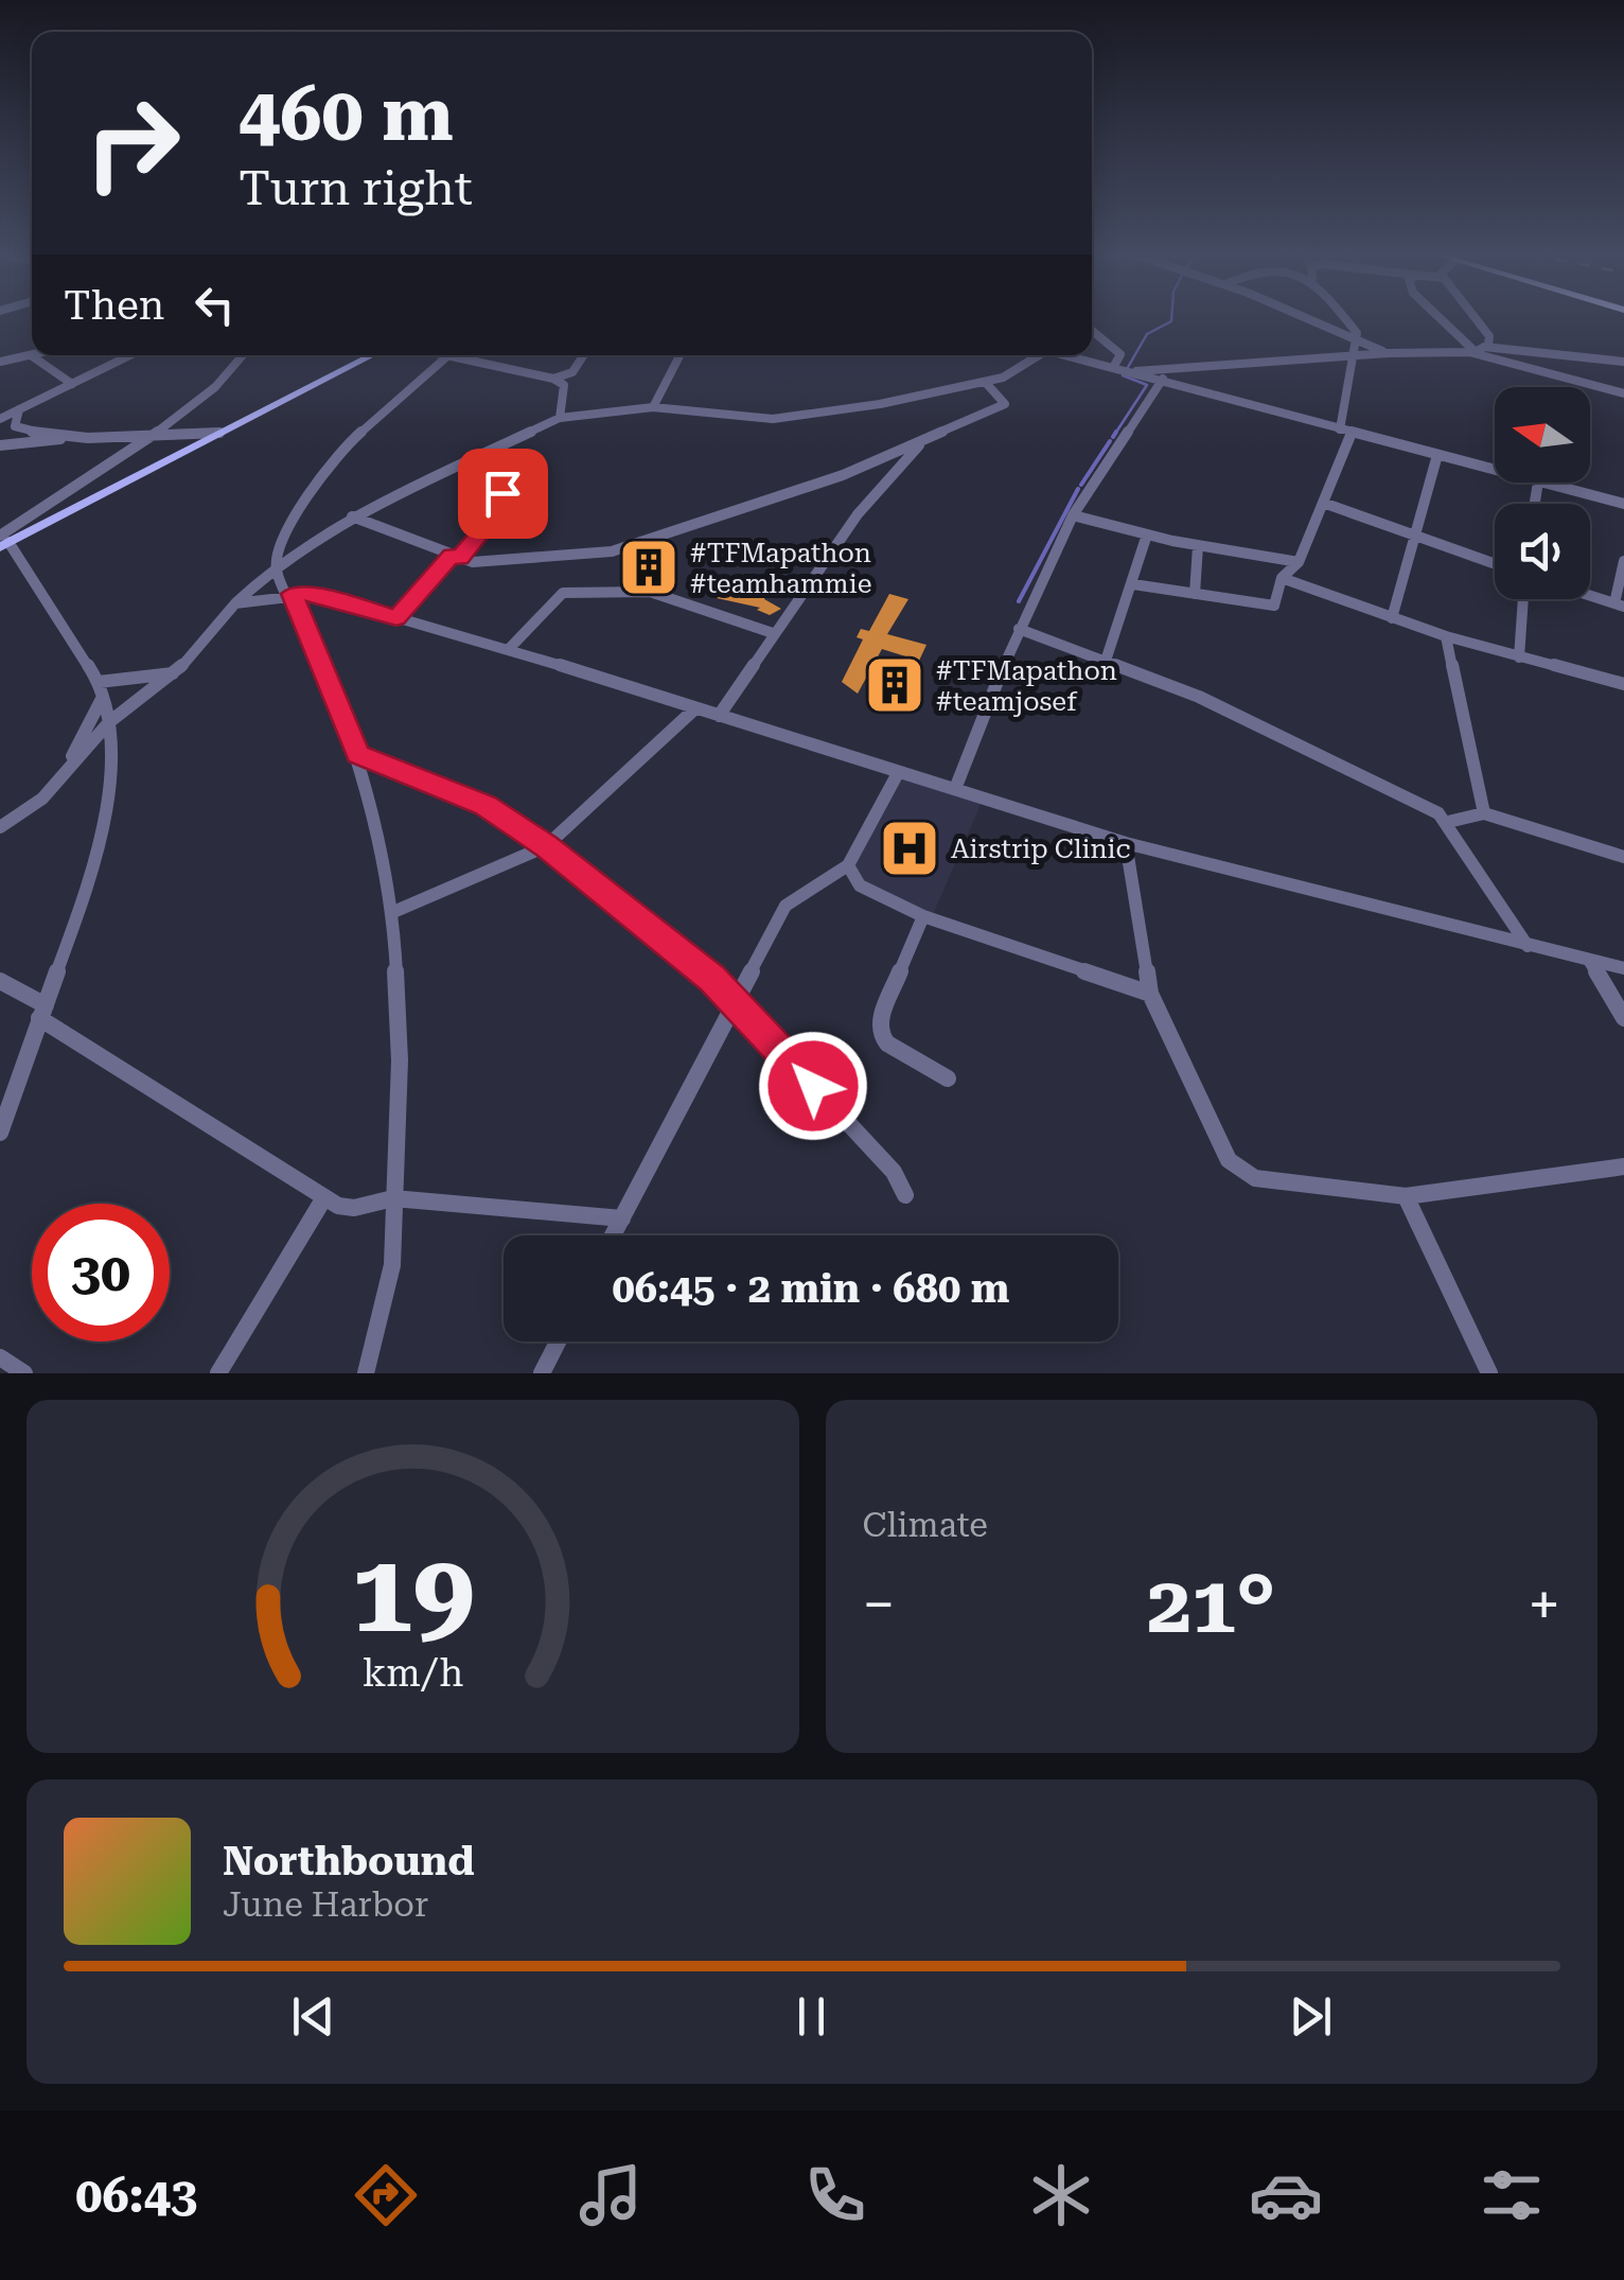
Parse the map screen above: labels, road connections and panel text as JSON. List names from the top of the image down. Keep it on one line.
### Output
{"places":{"building":["#TFMapathon #teamhammie","#TFMapathon #teamjosef"],"hospital":["Airstrip Clinic"]},"north":"left","page":{"turn":["460 m","Turn right"],"then":"Then","limit":"30","trip":"06:45 · 2 min · 680 m","tile":"Climate","heat":["−","21°","+"],"song":["Northbound","June Harbor"],"tabs":"06:43","gauge":["19","km/h"]}}
